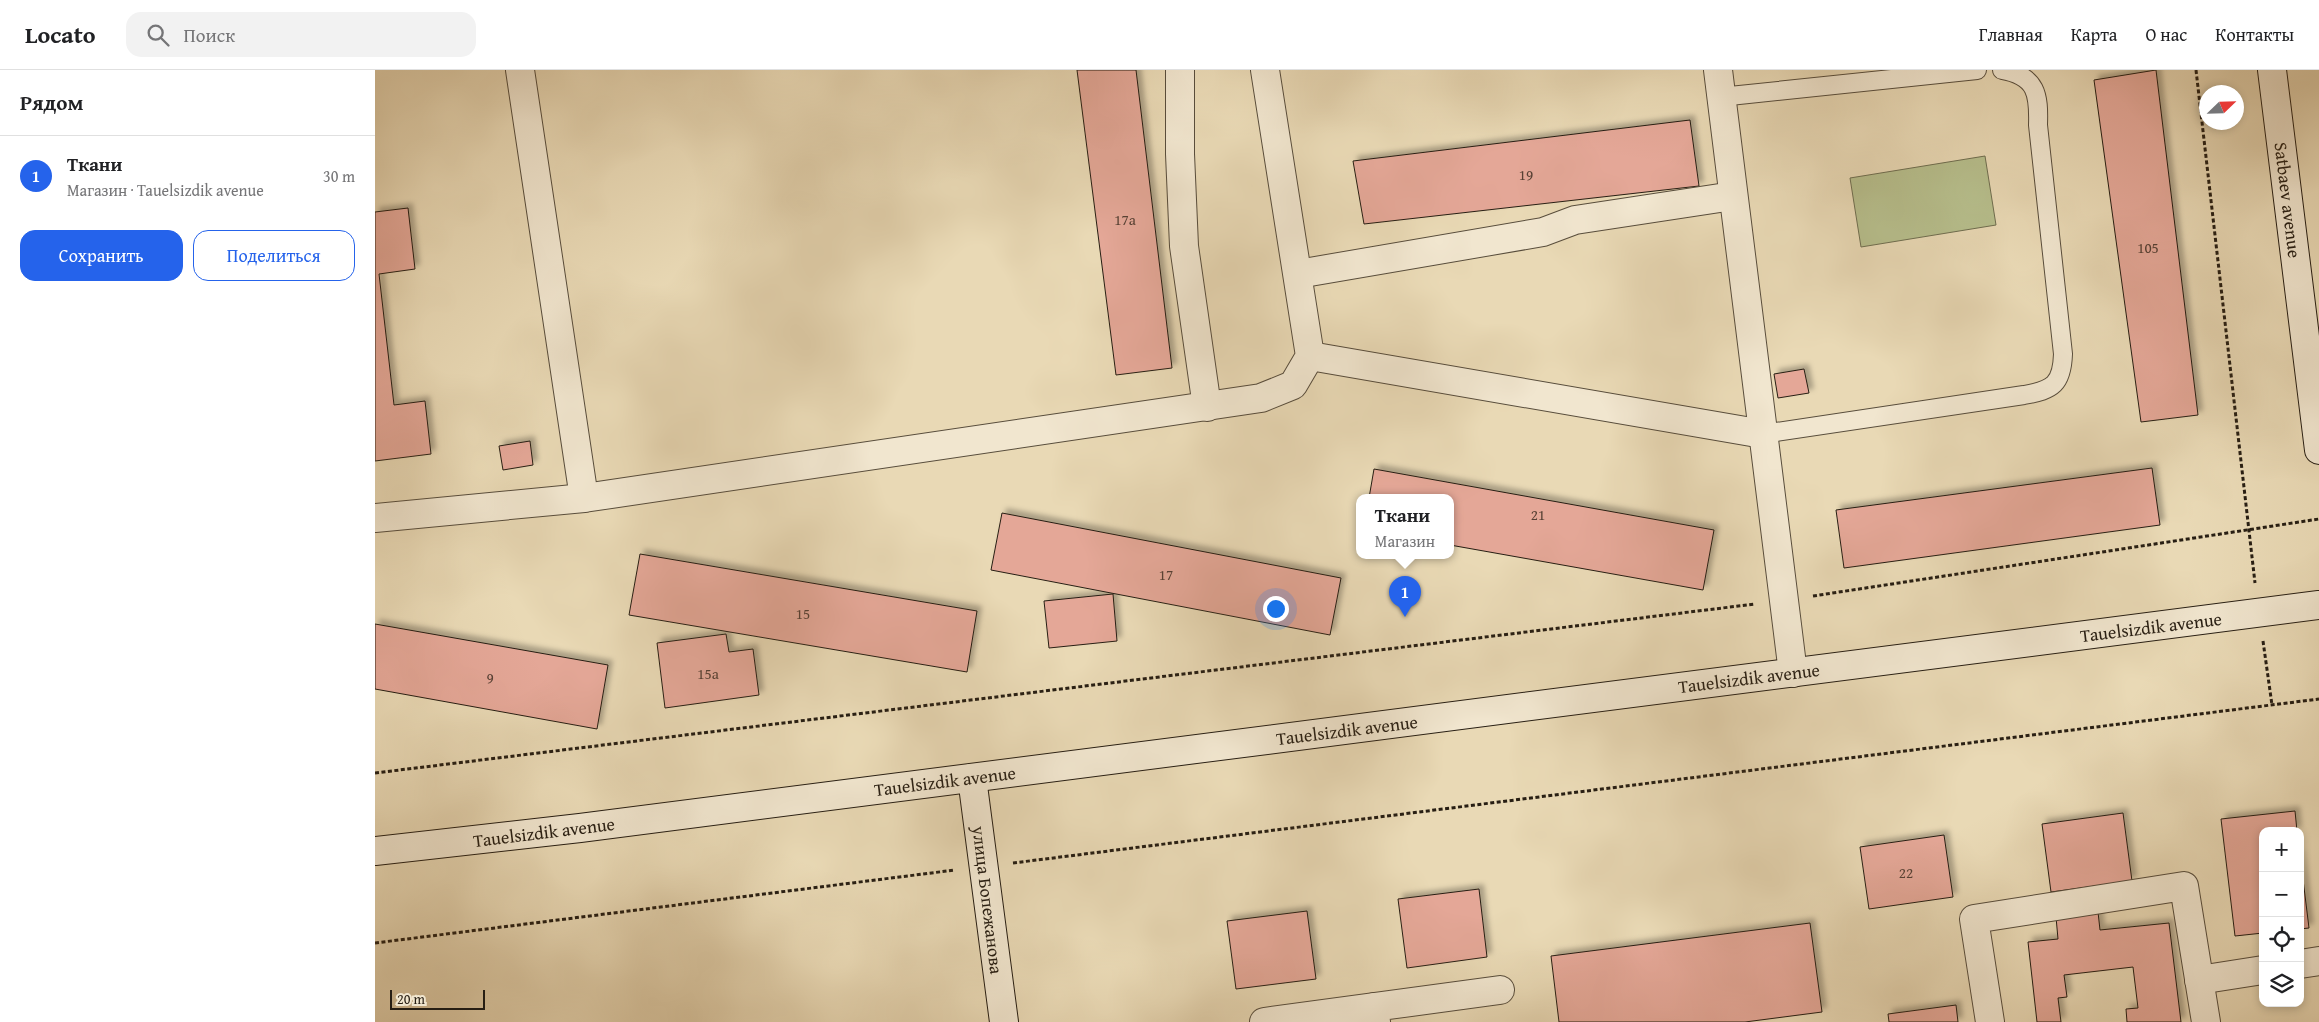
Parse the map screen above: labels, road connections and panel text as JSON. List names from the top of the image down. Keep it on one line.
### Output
{"streets":{"street":["Satbaev avenue","Tauelsizdik avenue","улица Бопежанова"]},"crossings":[["Tauelsizdik avenue","улица Бопежанова"]],"house_numbers":["19","17а","105","21","17","15","15а","9","22"],"scale_bar":"20 m","north":"top right","page":{"header":"Locato","search":"Поиск","nav":["Главная","Карта","О нас","Контакты"],"heading":"Рядом","list":[{"mark":"1","name":"Ткани","note":"Магазин · Tauelsizdik avenue","value":"30 m"}],"buttons":["Сохранить","Поделиться"],"popup":["Ткани","Магазин"],"pins":"1","map_buttons":["+","−"],"scale":"20 m"}}
